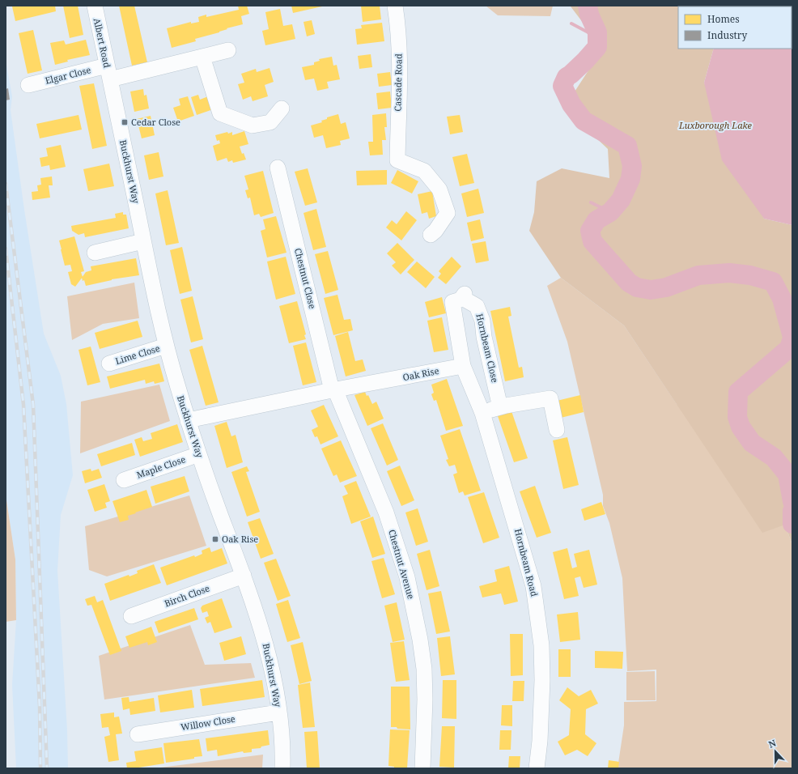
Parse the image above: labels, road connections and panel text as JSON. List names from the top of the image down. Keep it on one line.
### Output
{"streets":{"street":["Albert Road","Elgar Close","Cascade Road","Buckhurst Way","Chestnut Close","Hornbeam Close","Lime Close","Oak Rise","Maple Close","Hornbeam Road","Chestnut Avenue","Birch Close","Willow Close"]},"crossings":[["Albert Road","Elgar Close"],["Albert Road","Buckhurst Way"],["Elgar Close","Buckhurst Way"],["Buckhurst Way","Lime Close"],["Buckhurst Way","Oak Rise"],["Buckhurst Way","Maple Close"],["Buckhurst Way","Birch Close"],["Buckhurst Way","Willow Close"],["Chestnut Close","Oak Rise"],["Chestnut Close","Chestnut Avenue"],["Hornbeam Close","Oak Rise"],["Hornbeam Close","Hornbeam Road"],["Oak Rise","Hornbeam Road"],["Oak Rise","Chestnut Avenue"]],"parks":["Luxborough Lake"],"places":{"transit":["Cedar Close","Oak Rise"]},"legend":["Homes","Industry"],"north":"top"}
